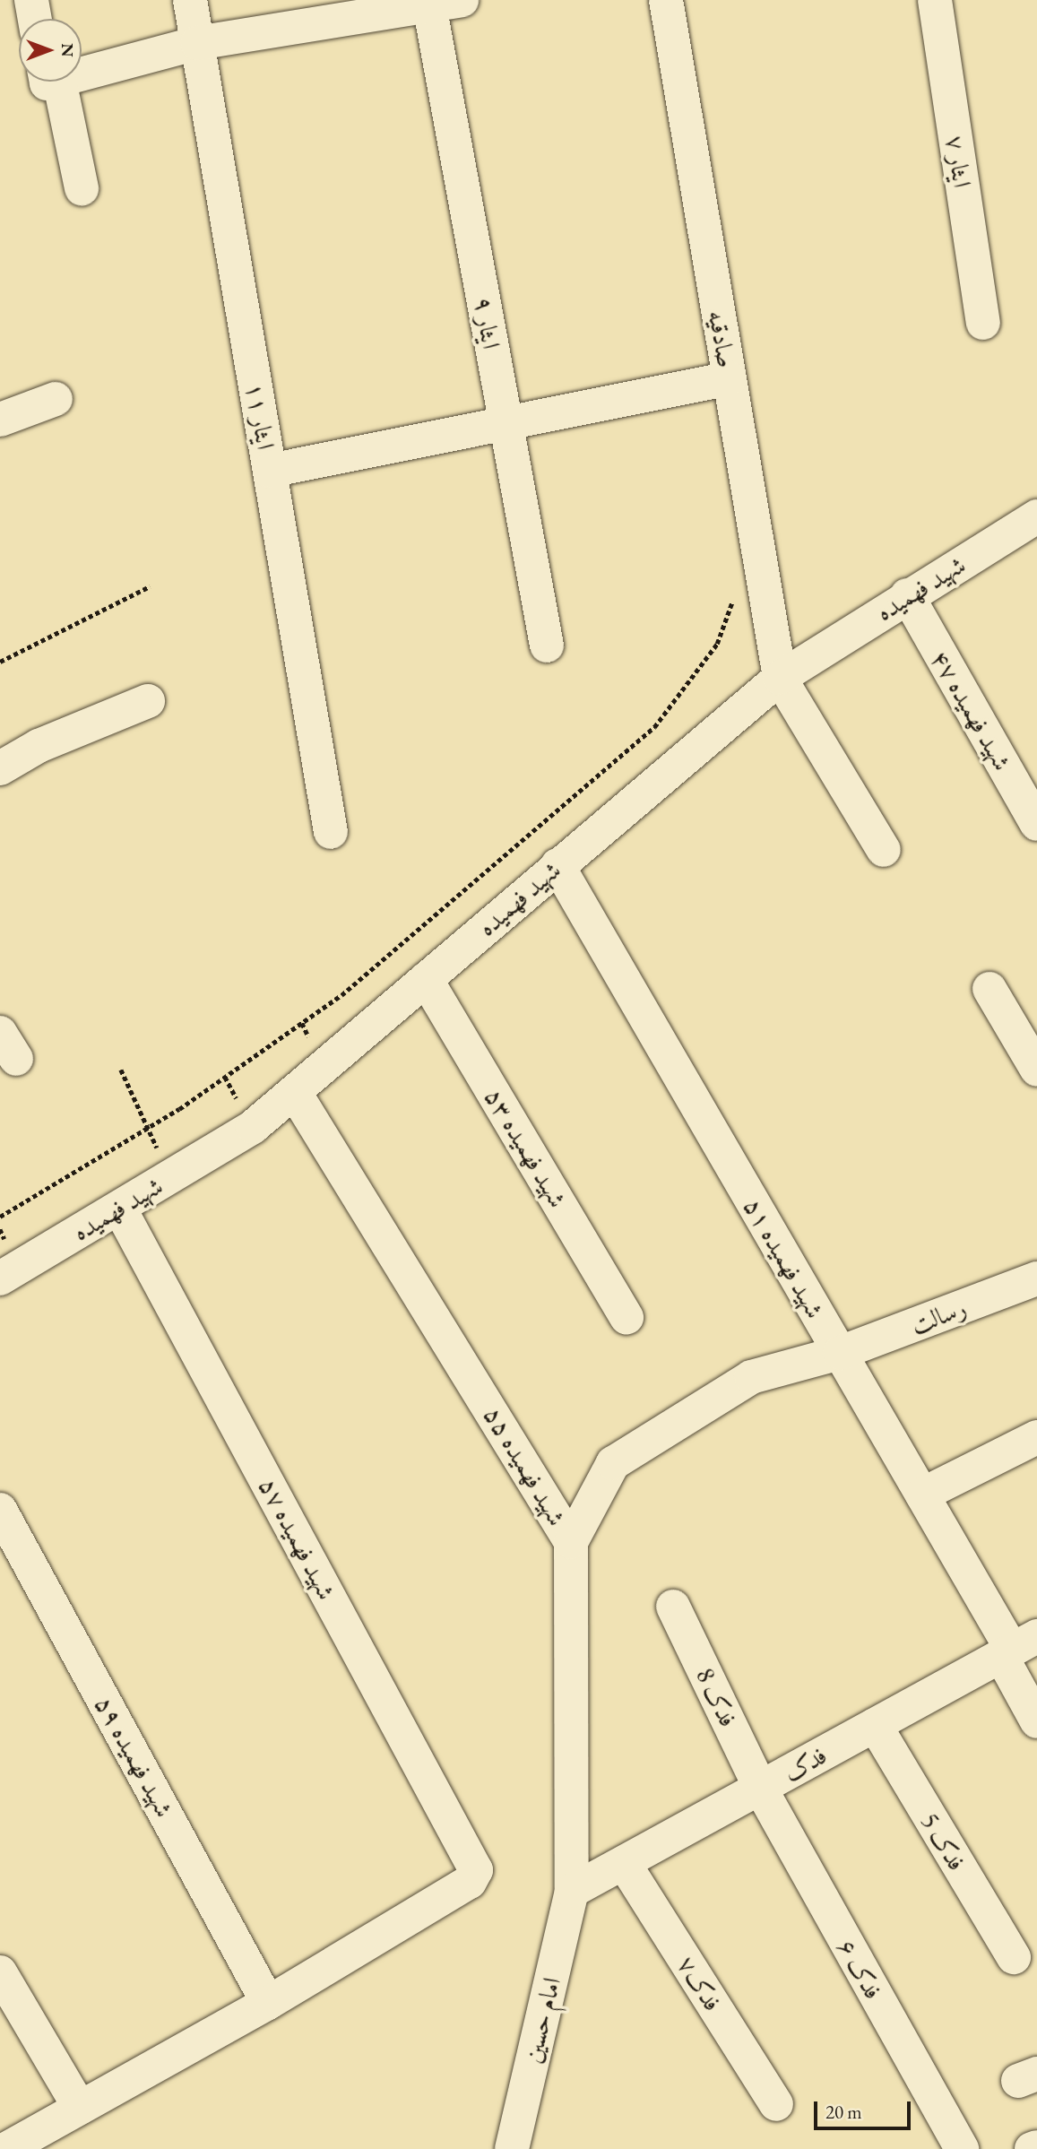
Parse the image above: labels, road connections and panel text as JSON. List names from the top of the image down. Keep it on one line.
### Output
{"streets":{"street":["ایثار ۷","ایثار ۹","صادقیه","ایثار ۱۱","شهید فهمیده","شهید فهمیده ۴۷","شهید فهمیده ۵۳","شهید فهمیده ۵۱","رسالت","شهید فهمیده ۵۵","شهید فهمیده ۵۷","فدک 8","شهید فهمیده ۵۹","فدک","فدک 5","فدک ۶","فدک۷","امام حسین"]},"crossings":[["صادقیه","شهید فهمیده"],["شهید فهمیده","شهید فهمیده ۴۷"],["شهید فهمیده","شهید فهمیده ۵۳"],["شهید فهمیده","شهید فهمیده ۵۱"],["شهید فهمیده","شهید فهمیده ۵۵"],["شهید فهمیده","شهید فهمیده ۵۷"],["شهید فهمیده ۵۱","رسالت"],["شهید فهمیده ۵۱","فدک"],["رسالت","شهید فهمیده ۵۵"],["شهید فهمیده ۵۵","فدک"],["شهید فهمیده ۵۵","امام حسین"],["شهید فهمیده ۵۷","شهید فهمیده ۵۹"],["فدک 8","فدک"],["فدک 8","فدک ۶"],["فدک","فدک 5"],["فدک","فدک ۶"],["فدک","فدک۷"],["فدک","امام حسین"]],"scale_bar":"20 m","north":"right"}
